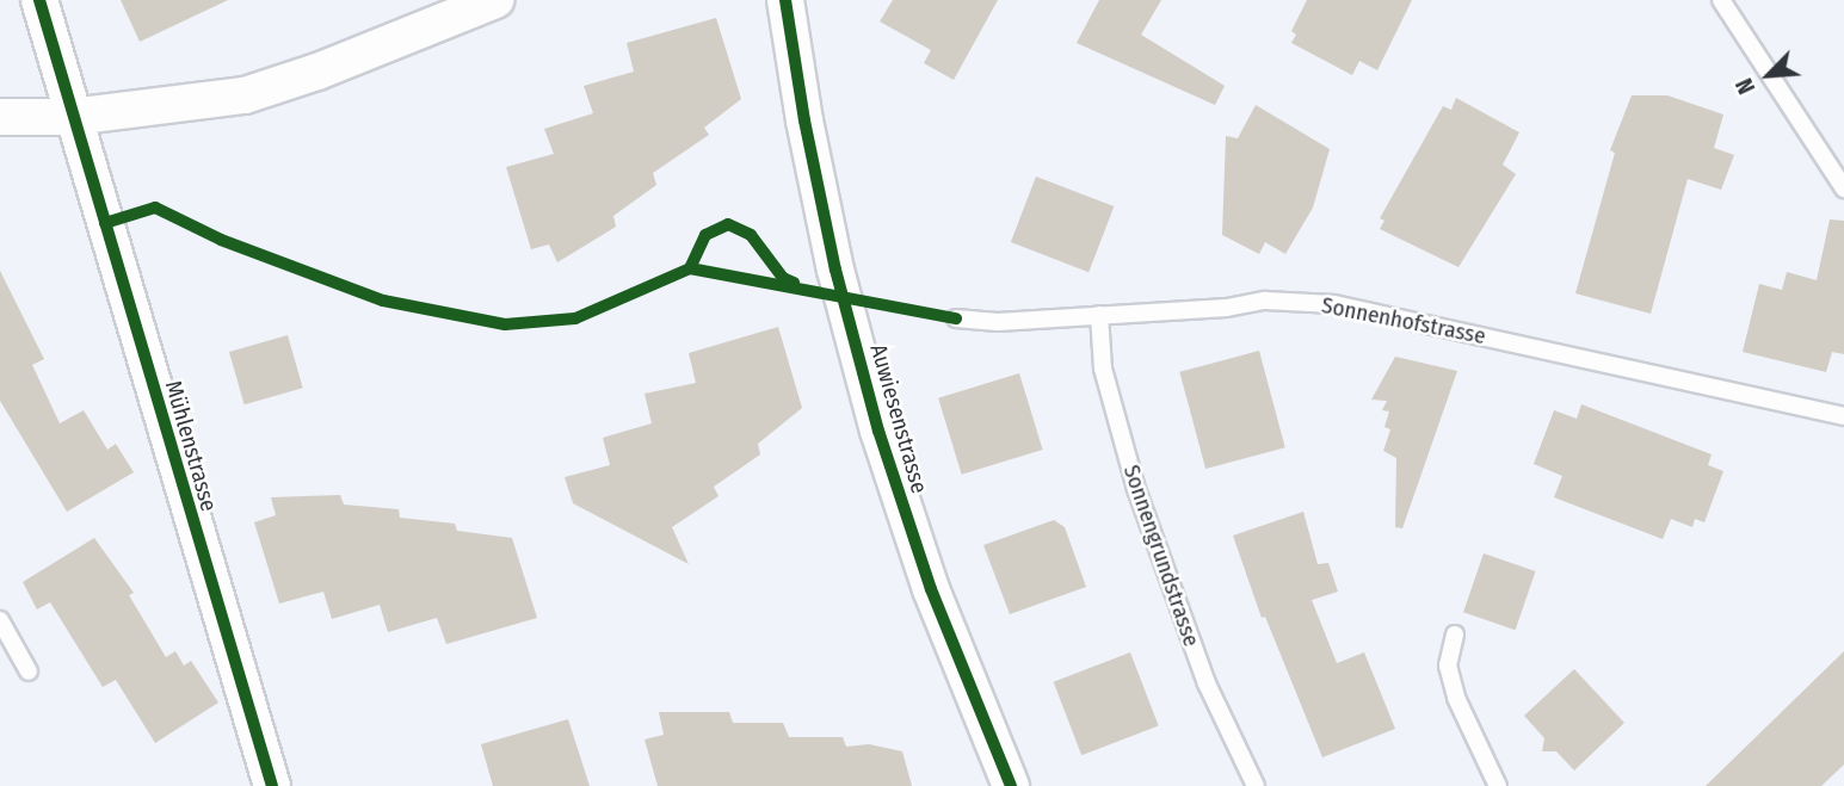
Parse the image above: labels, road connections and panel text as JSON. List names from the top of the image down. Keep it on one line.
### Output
{"streets":{"street":["Auwiesenstrasse","Mühlenstrasse"],"lane":["Sonnenhofstrasse","Sonnengrundstrasse"]},"crossings":[["Sonnenhofstrasse","Sonnengrundstrasse"]],"north":"bottom left"}
